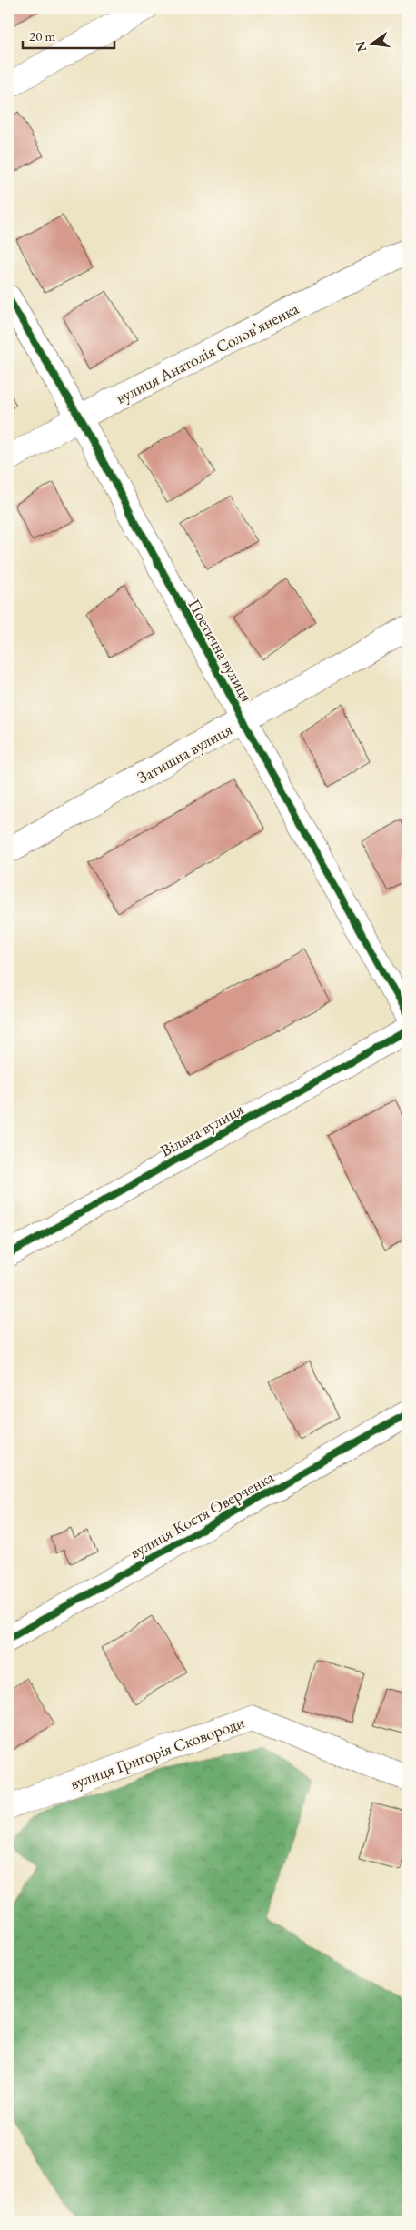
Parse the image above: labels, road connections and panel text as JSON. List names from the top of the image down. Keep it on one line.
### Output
{"streets":{"street":["вулиця Анатолія Соловʼяненка","Поетична вулиця","Затишна вулиця","Вільна вулиця","вулиця Костя Оверченка","вулиця Григорія Сковороди"]},"crossings":[["вулиця Анатолія Соловʼяненка","Поетична вулиця"],["Поетична вулиця","Затишна вулиця"]],"scale_bar":"20 m","north":"left"}
